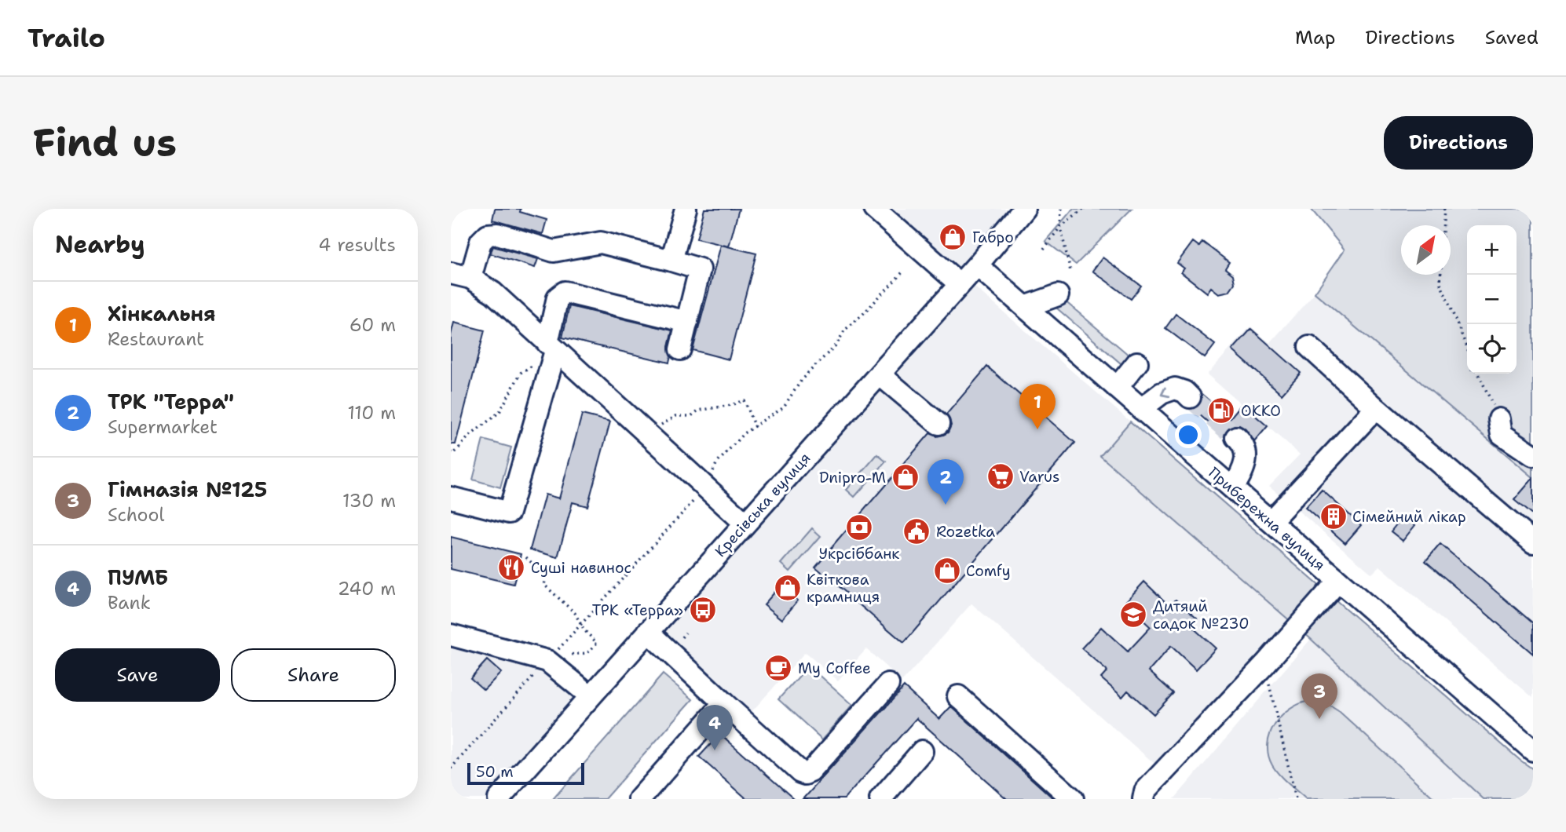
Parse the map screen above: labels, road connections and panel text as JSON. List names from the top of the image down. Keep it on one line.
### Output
{"streets":{"street":["Кресівська вулиця","Прибережна вулиця"]},"crossings":[["Кресівська вулиця","Прибережна вулиця"]],"places":{"shop":["Габро","Dnipro-M","Comfy","Квіткова крамниця"],"fuel station":["ОККО"],"supermarket":["Varus"],"building":["Сімейний лікар"],"bank":["Укрсіббанк"],"public building":["Rozetka"],"restaurant":["Суші навинос"],"bus stop":["ТРК «Терра»"],"school or university":["Дитяий садок №230"],"cafe":["My Coffee"]},"scale_bar":"50 m","north":"top right","page":{"header":"Trailo","nav":["Map","Directions","Saved"],"buttons":["Directions",["Save","Share"]],"title":"Find us","heading":["Nearby","4 results"],"map_buttons":["+","−"],"list":[{"mark":"1","name":"Хінкальня","note":"Restaurant","value":"60 m"},{"mark":"2","name":"ТРК \"Терра\"","note":"Supermarket","value":"110 m"},{"mark":"3","name":"Гімназія №125","note":"School","value":"130 m"},{"mark":"4","name":"ПУМБ","note":"Bank","value":"240 m"}],"pins":["1","2","3","4"],"scale":"50 m"}}
